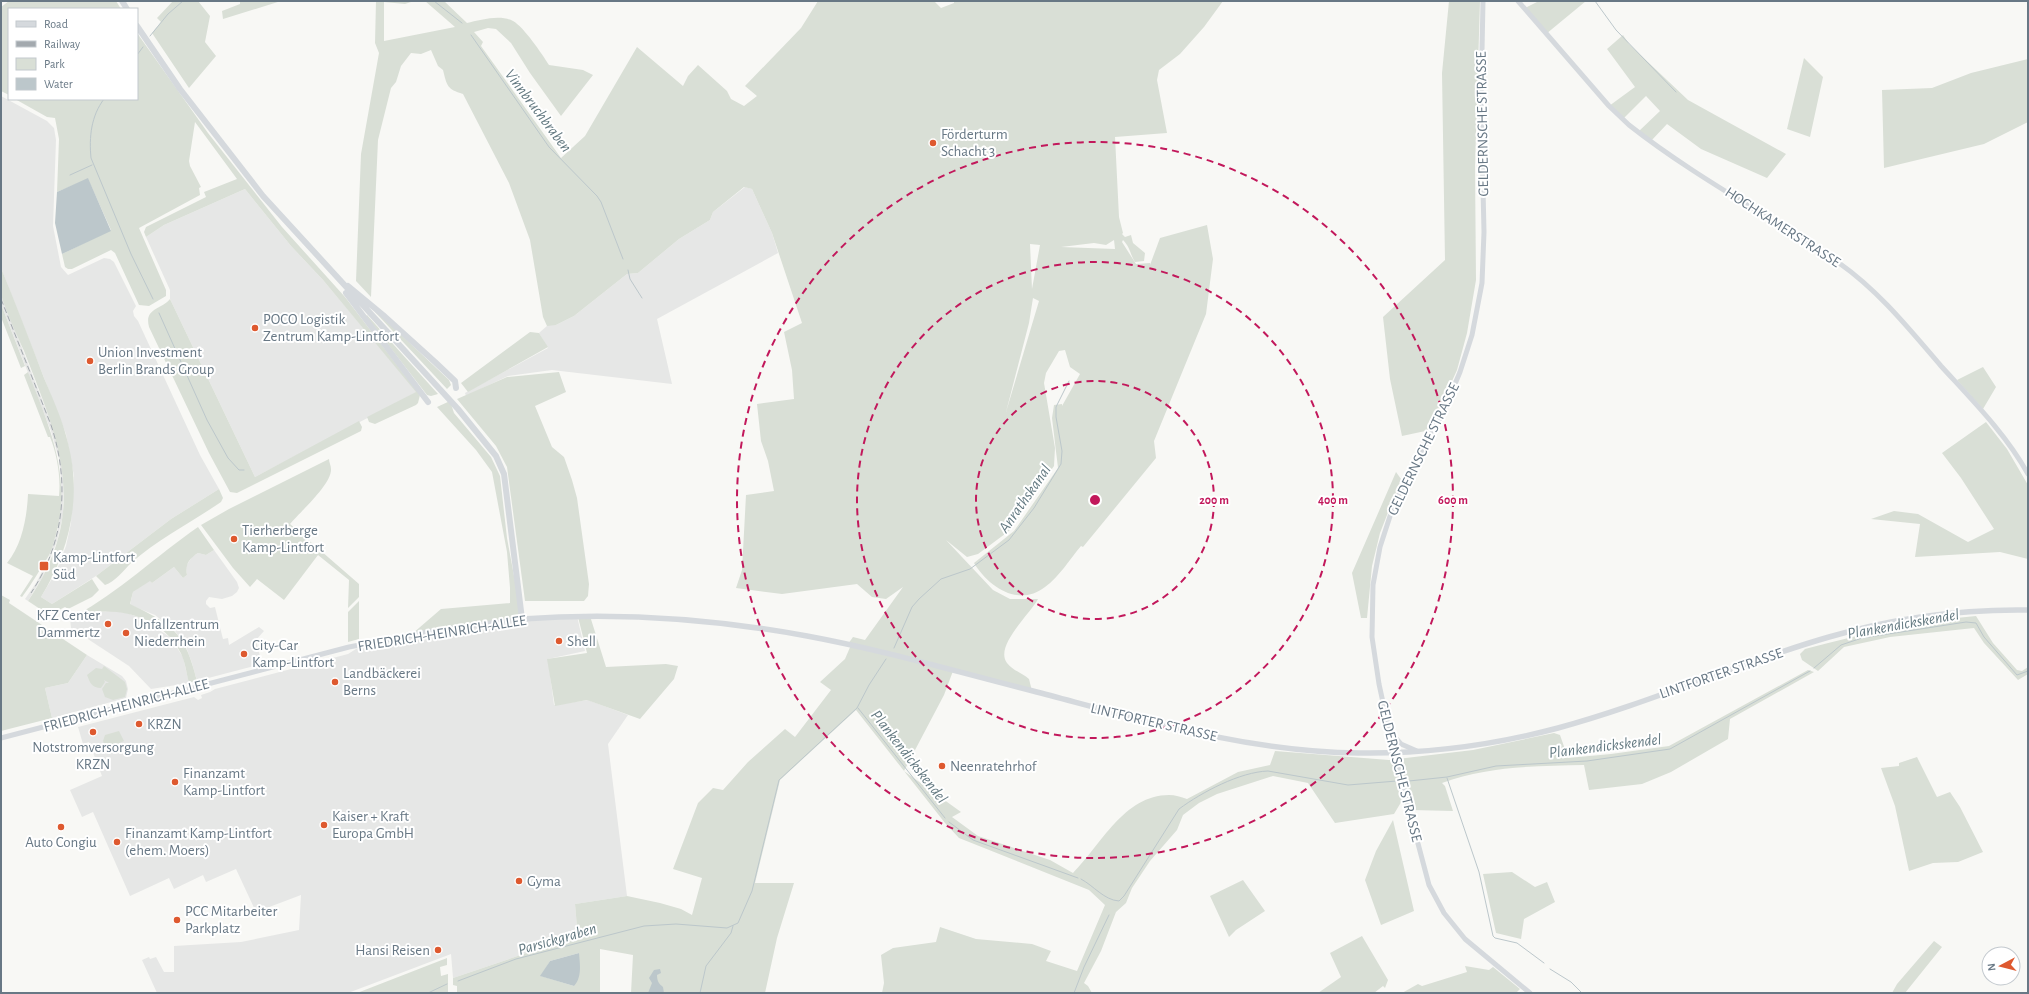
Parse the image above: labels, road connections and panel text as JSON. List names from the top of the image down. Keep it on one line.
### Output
{"streets":{"main road":["GELDERNSCHE STRASSE","HOCHKAMERSTRASSE","FRIEDRICH-HEINRICH-ALLEE","LINTFORTER STRASSE"]},"crossings":[["GELDERNSCHE STRASSE","LINTFORTER STRASSE"],["FRIEDRICH-HEINRICH-ALLEE","LINTFORTER STRASSE"]],"water":["Vinnbruchbraben","Anrathskanal","Plankendickskendel","Parsickgraben"],"places":{"other":["Förderturm Schacht 3","POCO Logistik Zentrum Kamp-Lintfort","Union Investment Berlin Brands Group","Tierherberge Kamp-Lintfort","KFZ Center Dammertz","Unfallzentrum Niederrhein","Shell","City-Car Kamp-Lintfort","Landbäckerei Berns","KRZN","Notstromversorgung KRZN","Neenratehrhof","Finanzamt Kamp-Lintfort","Kaiser + Kraft Europa GmbH","Auto Congiu","Finanzamt Kamp-Lintfort (ehem. Moers)","Gyma","PCC Mitarbeiter Parkplatz","Hansi Reisen"],"transit":["Kamp-Lintfort Süd"]},"legend":["Road","Railway","Park","Water"],"north":"left","rings":["200 m","400 m","600 m"]}
